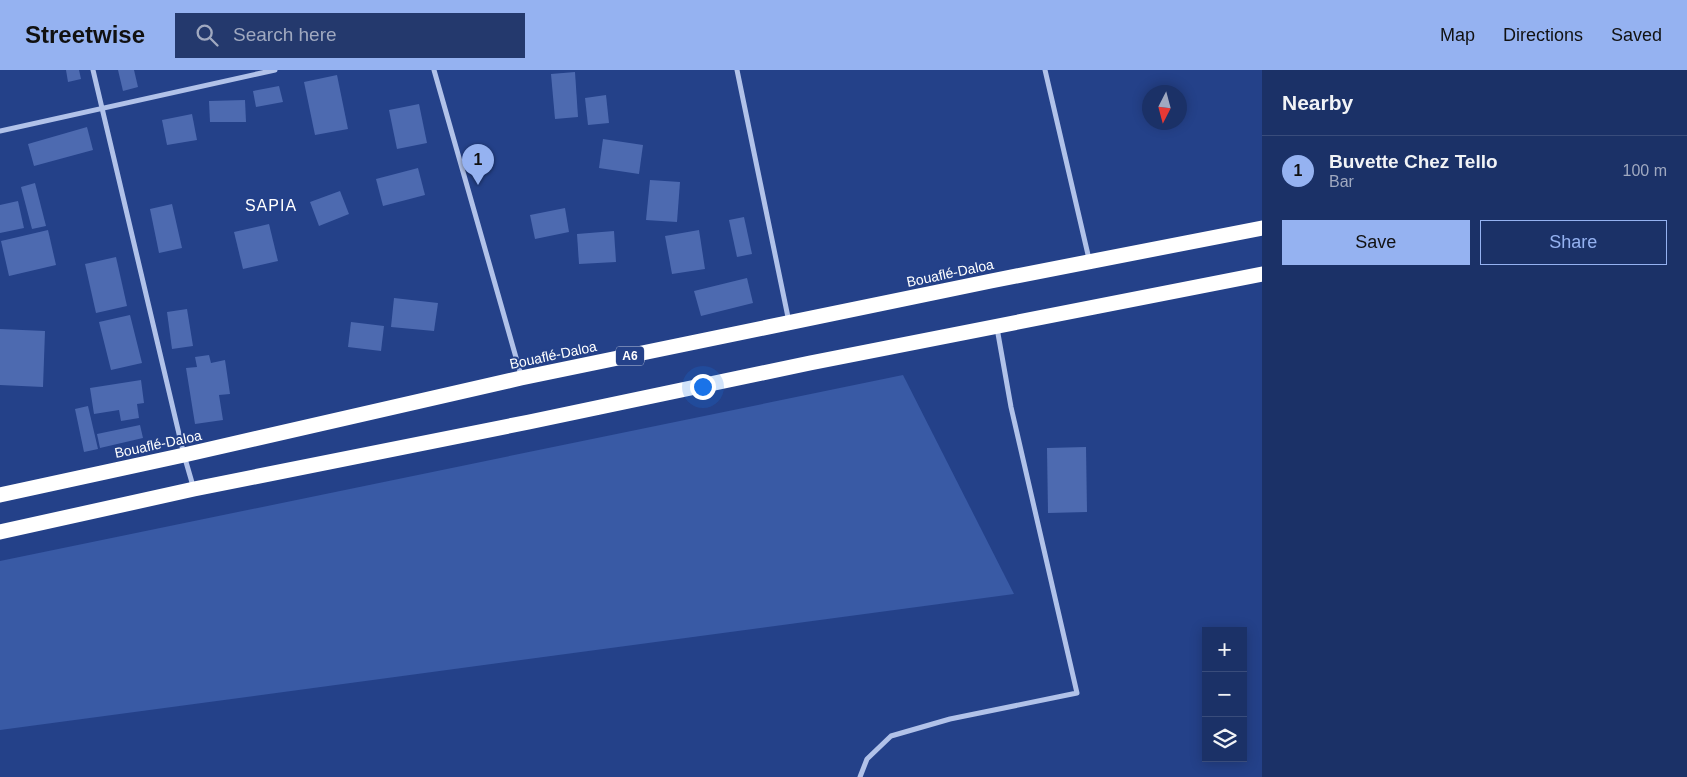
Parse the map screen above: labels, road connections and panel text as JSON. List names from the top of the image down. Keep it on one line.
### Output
{"streets":{"highway":["Bouaflé-Daloa","A6"]},"districts":["SAPIA"],"north":"bottom","page":{"header":"Streetwise","search":"Search here","nav":["Map","Directions","Saved"],"heading":"Nearby","list":[{"mark":"1","name":"Buvette Chez Tello","note":"Bar","value":"100 m"}],"pins":"1","buttons":["Save","Share"],"map_buttons":["+","−"]}}
